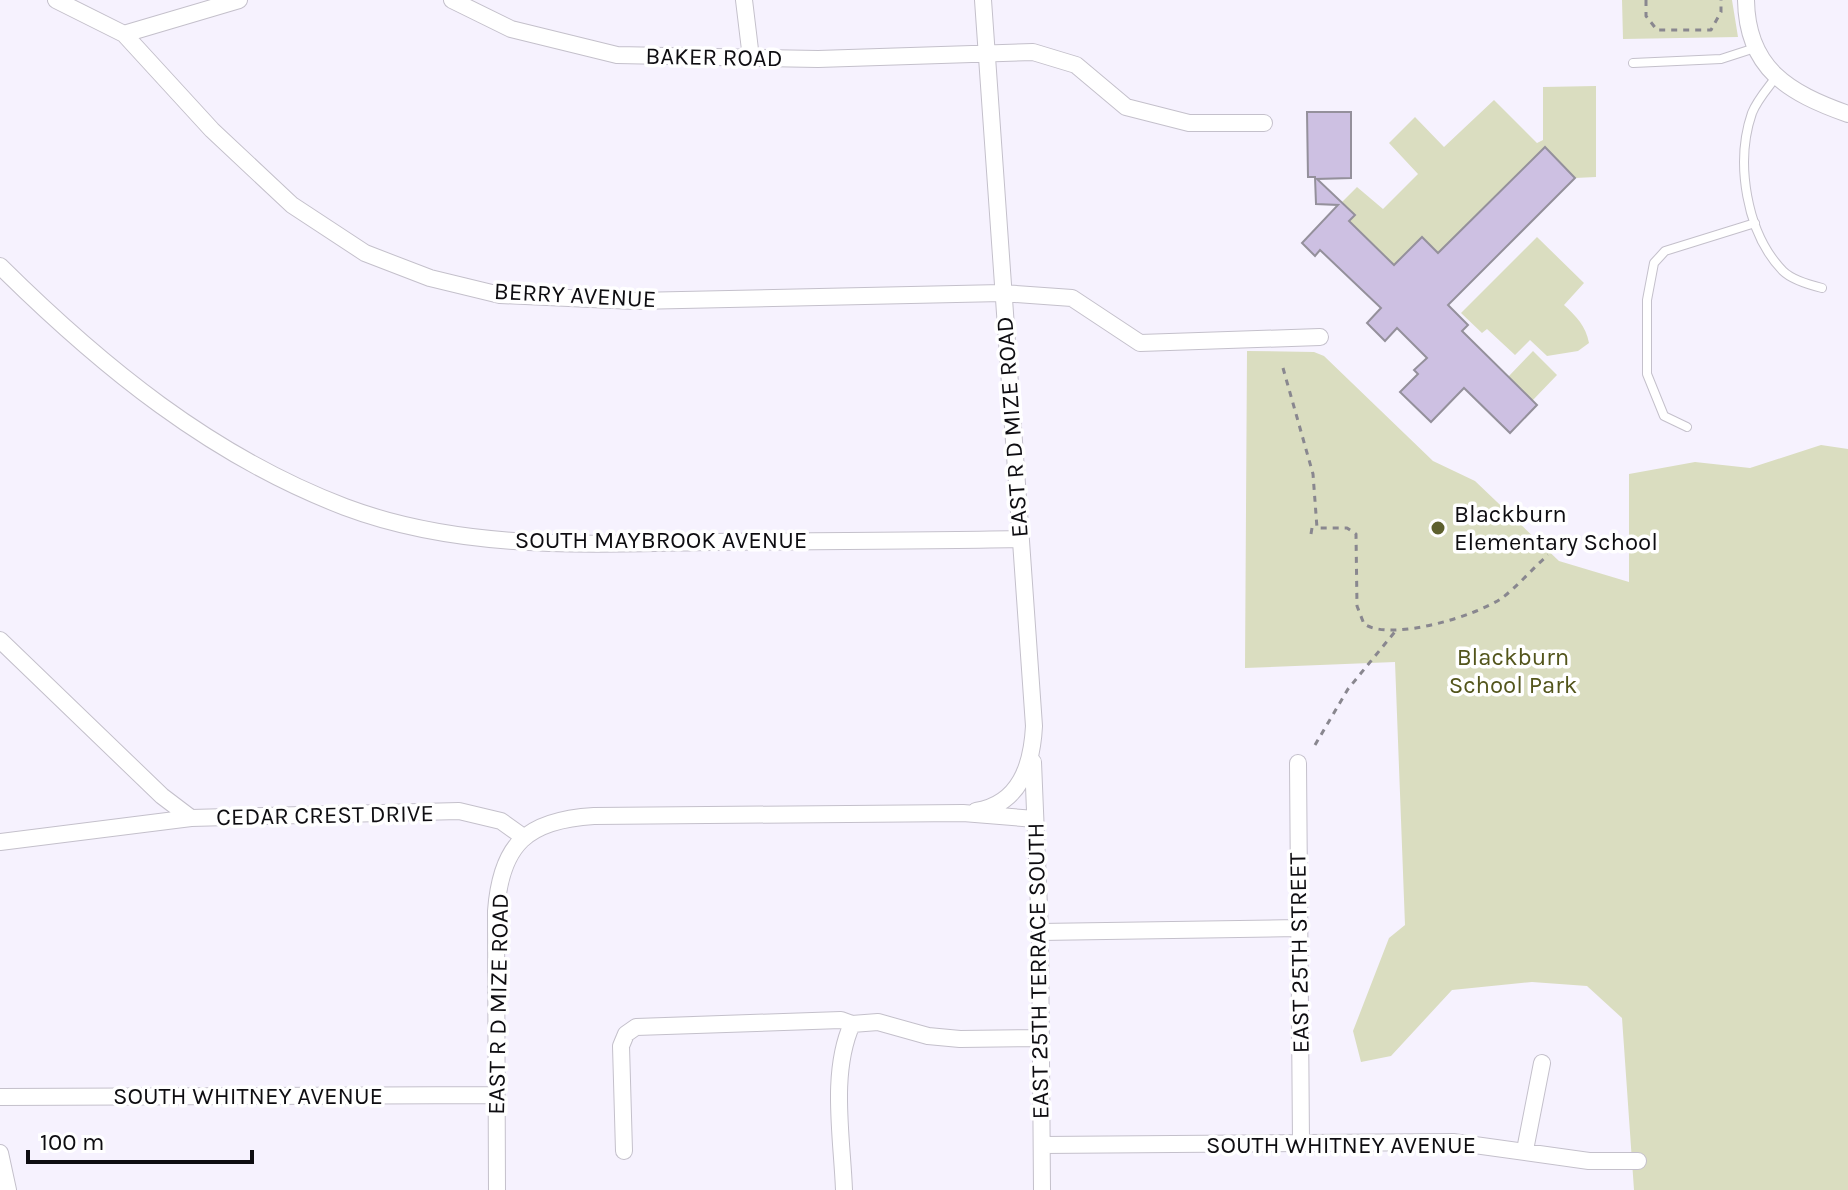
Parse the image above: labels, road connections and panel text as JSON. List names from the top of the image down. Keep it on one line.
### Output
{"streets":{"street":["BAKER ROAD","BERRY AVENUE","EAST R D MIZE ROAD","SOUTH MAYBROOK AVENUE","CEDAR CREST DRIVE","EAST 25TH STREET","EAST 25TH TERRACE SOUTH","SOUTH WHITNEY AVENUE"]},"crossings":[["BAKER ROAD","EAST R D MIZE ROAD"],["BERRY AVENUE","EAST R D MIZE ROAD"],["EAST R D MIZE ROAD","SOUTH MAYBROOK AVENUE"],["EAST R D MIZE ROAD","CEDAR CREST DRIVE"],["EAST R D MIZE ROAD","EAST 25TH TERRACE SOUTH"],["EAST R D MIZE ROAD","SOUTH WHITNEY AVENUE"],["EAST 25TH STREET","SOUTH WHITNEY AVENUE"],["EAST 25TH TERRACE SOUTH","SOUTH WHITNEY AVENUE"]],"parks":["Blackburn School Park"],"places":["Blackburn Elementary School"],"scale_bar":"100 m"}
